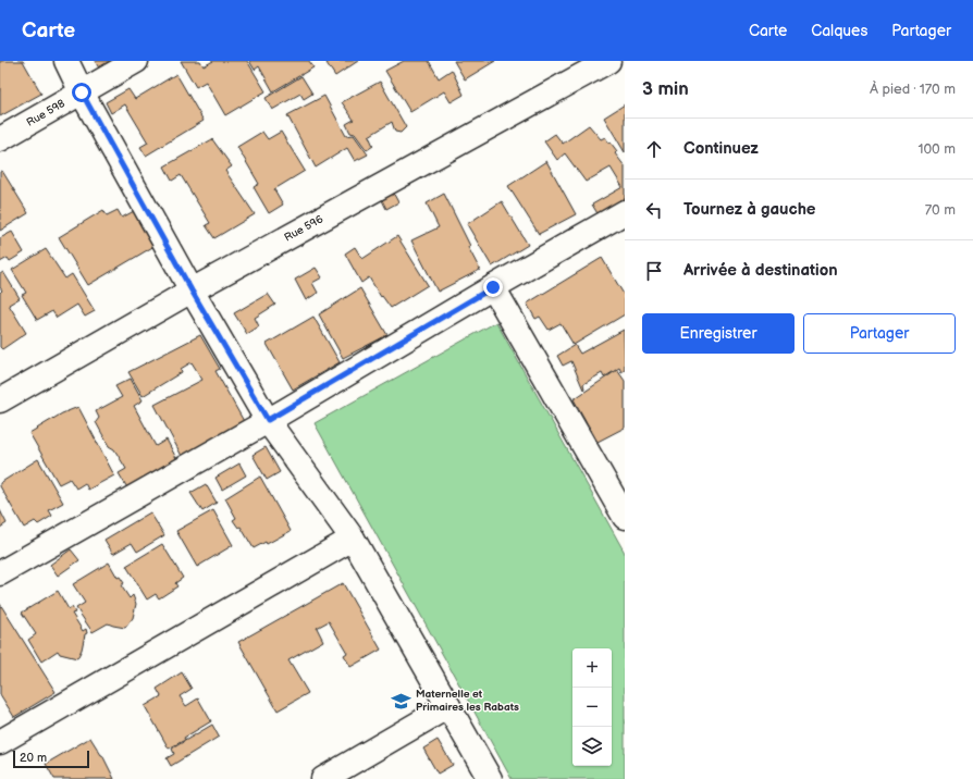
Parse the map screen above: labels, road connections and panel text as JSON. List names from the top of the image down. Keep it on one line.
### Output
{"streets":{"street":["Rue 598","Rue 596"]},"places":{"school or university":["Maternelle et Primaires les Rabats"]},"scale_bar":"20 m","page":{"header":"Carte","nav":["Carte","Calques","Partager"],"heading":["3 min","À pied · 170 m"],"list":[["Continuez","100 m"],["Tournez à gauche","70 m"],"Arrivée à destination"],"buttons":["Enregistrer","Partager"],"map_buttons":["+","−"],"scale":"20 m"}}
